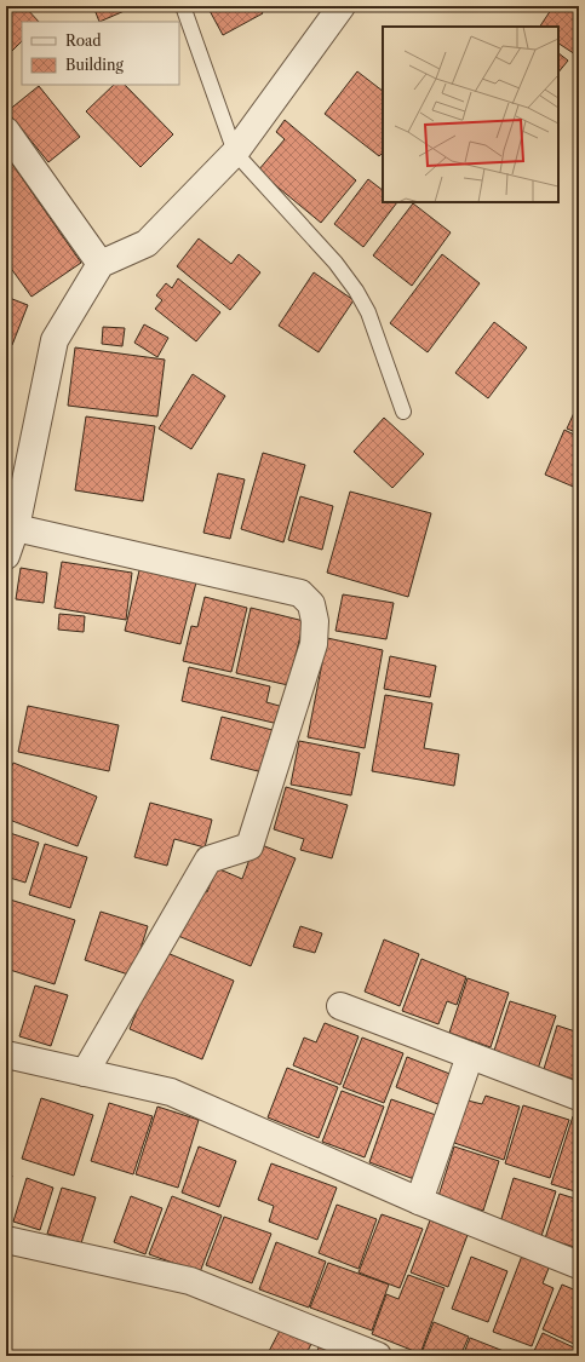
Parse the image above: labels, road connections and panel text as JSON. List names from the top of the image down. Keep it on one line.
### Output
{"legend":["Road","Building"]}
